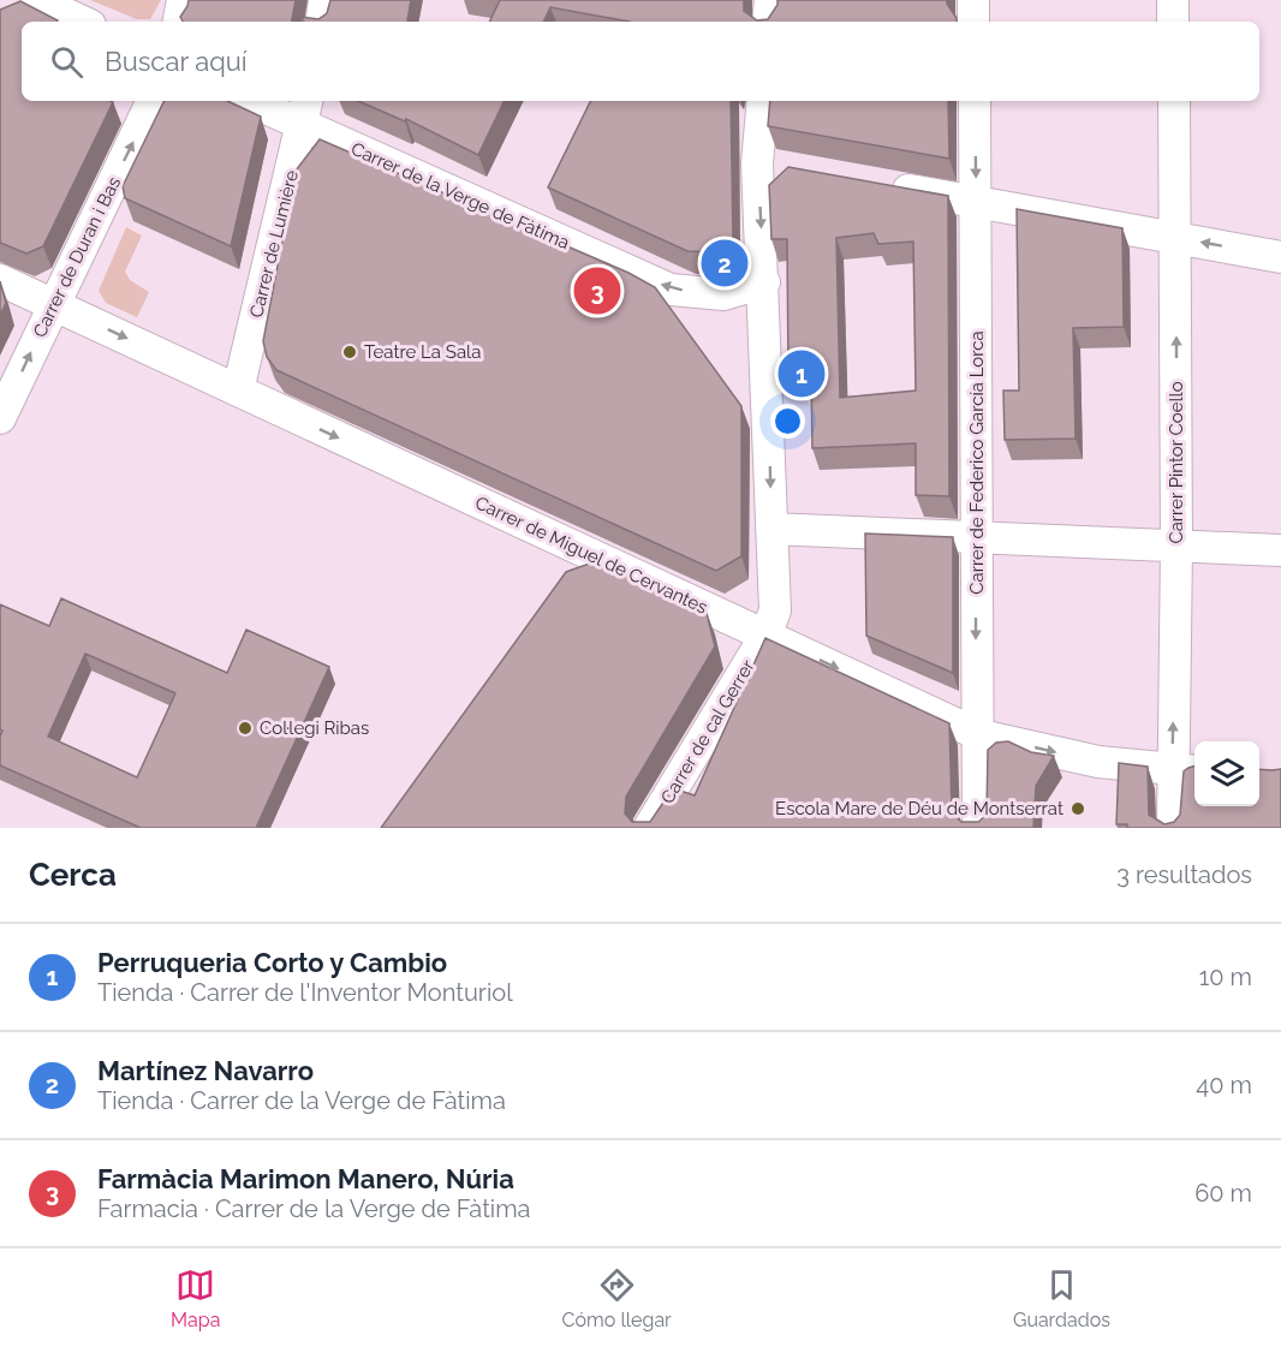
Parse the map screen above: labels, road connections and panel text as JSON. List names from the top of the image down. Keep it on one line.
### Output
{"streets":{"street":["Carrer de la Verge de Fàtima","Carrer de Lumière","Carrer de Duran i Bas","Carrer de Federico García Lorca","Carrer Pintor Coello","Carrer de Miguel de Cervantes","Carrer de cal Gerrer"]},"crossings":[["Carrer de la Verge de Fàtima","Carrer de Lumière"],["Carrer de la Verge de Fàtima","Carrer de cal Gerrer"],["Carrer de Lumière","Carrer de Miguel de Cervantes"],["Carrer de Duran i Bas","Carrer de Miguel de Cervantes"],["Carrer de Federico García Lorca","Carrer de Miguel de Cervantes"],["Carrer Pintor Coello","Carrer de Miguel de Cervantes"],["Carrer de Miguel de Cervantes","Carrer de cal Gerrer"]],"one_way":["Carrer de la Verge de Fàtima","Carrer de Duran i Bas","Carrer de Federico García Lorca","Carrer Pintor Coello","Carrer de cal Gerrer"],"places":["Teatre La Sala","Col·legi Ribas","Escola Mare de Déu de Montserrat"],"page":{"search":"Buscar aquí","pins":["2","3","1"],"heading":["Cerca","3 resultados"],"list":[{"mark":"1","name":"Perruqueria Corto y Cambio","note":"Tienda · Carrer de l'Inventor Monturiol","value":"10 m"},{"mark":"2","name":"Martínez Navarro","note":"Tienda · Carrer de la Verge de Fàtima","value":"40 m"},{"mark":"3","name":"Farmàcia Marimon Manero, Núria","note":"Farmacia · Carrer de la Verge de Fàtima","value":"60 m"}],"nav":["Mapa","Cómo llegar","Guardados"]}}
